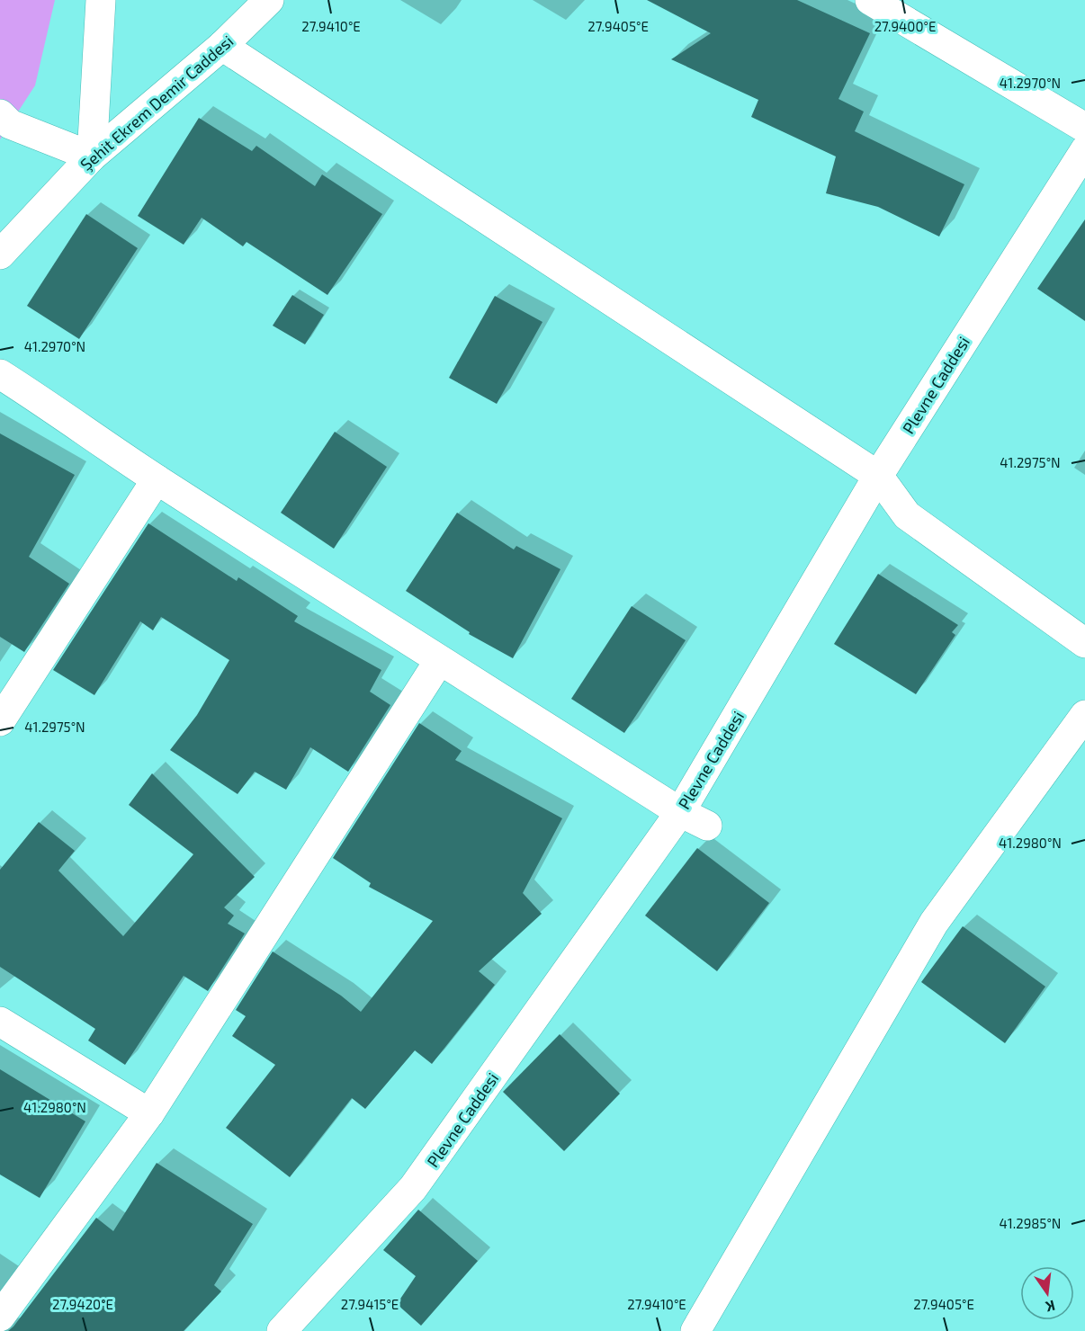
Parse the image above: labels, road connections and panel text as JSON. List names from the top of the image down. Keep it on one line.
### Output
{"streets":{"street":["Şehit Ekrem Demir Caddesi","Plevne Caddesi"]},"north":"bottom","coordinates":["27.9410°E","27.9405°E","27.9400°E","41.2970°N","41.2975°N","41.2980°N","41.2985°N","27.9420°E","27.9415°E"]}
